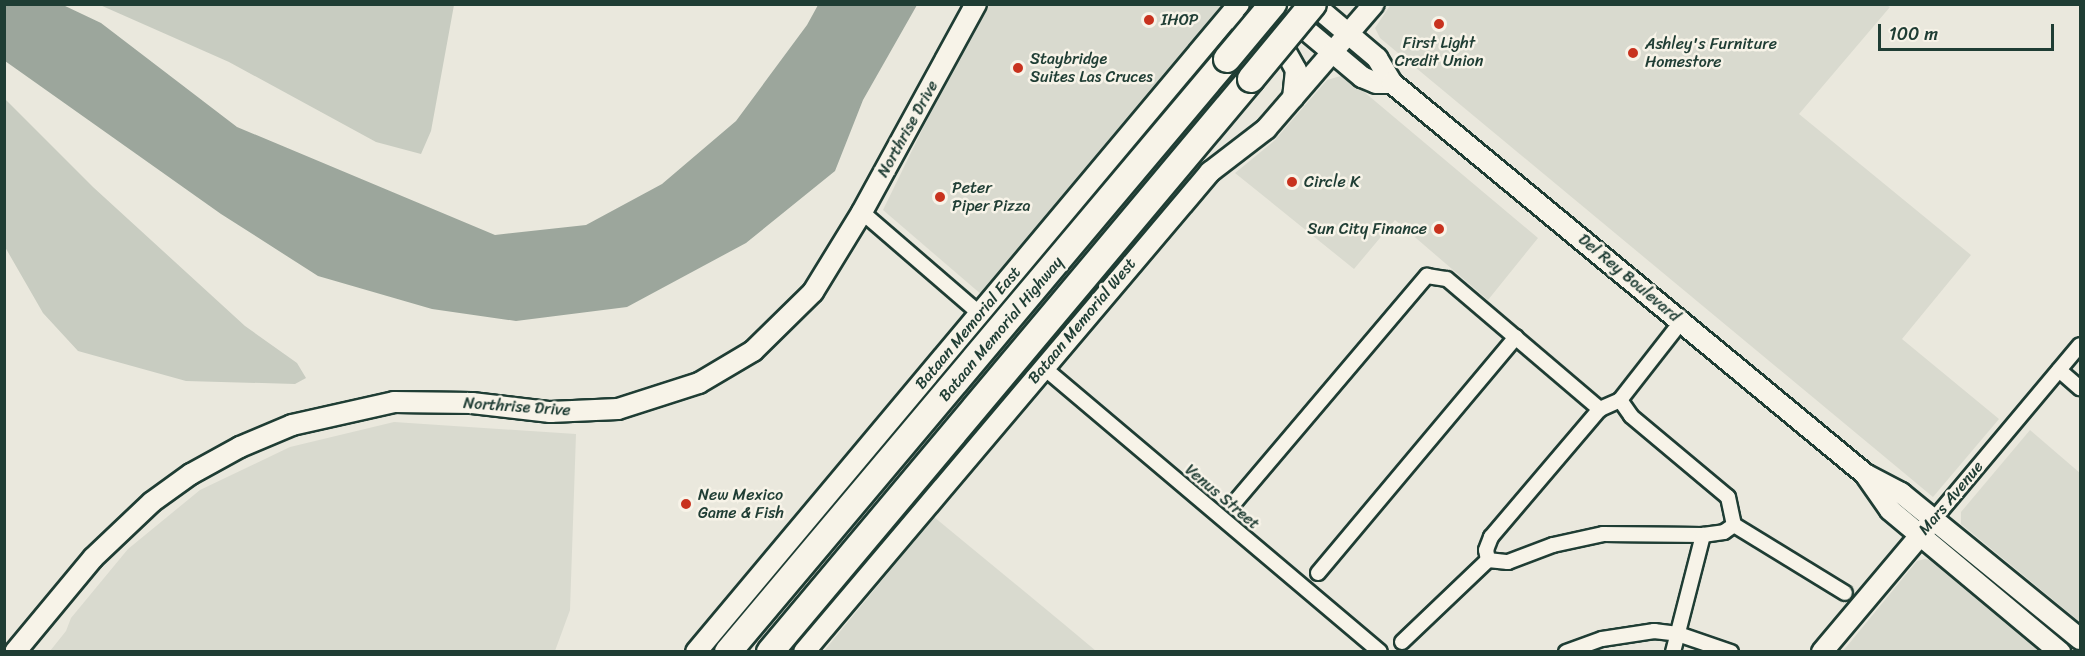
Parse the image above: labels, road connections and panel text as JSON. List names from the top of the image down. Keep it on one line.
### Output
{"streets":{"highway":["Bataan Memorial Highway"],"main road":["Northrise Drive","Del Rey Boulevard","Bataan Memorial West","Bataan Memorial East","Mars Avenue"],"street":["Venus Street"]},"crossings":[["Del Rey Boulevard","Bataan Memorial West"],["Del Rey Boulevard","Bataan Memorial Highway"],["Del Rey Boulevard","Mars Avenue"],["Bataan Memorial West","Venus Street"]],"places":["IHOP","First Light Credit Union","Ashley's Furniture Homestore","Staybridge Suites Las Cruces","Circle K","Peter Piper Pizza","Sun City Finance","New Mexico Game & Fish"],"scale_bar":"100 m"}
